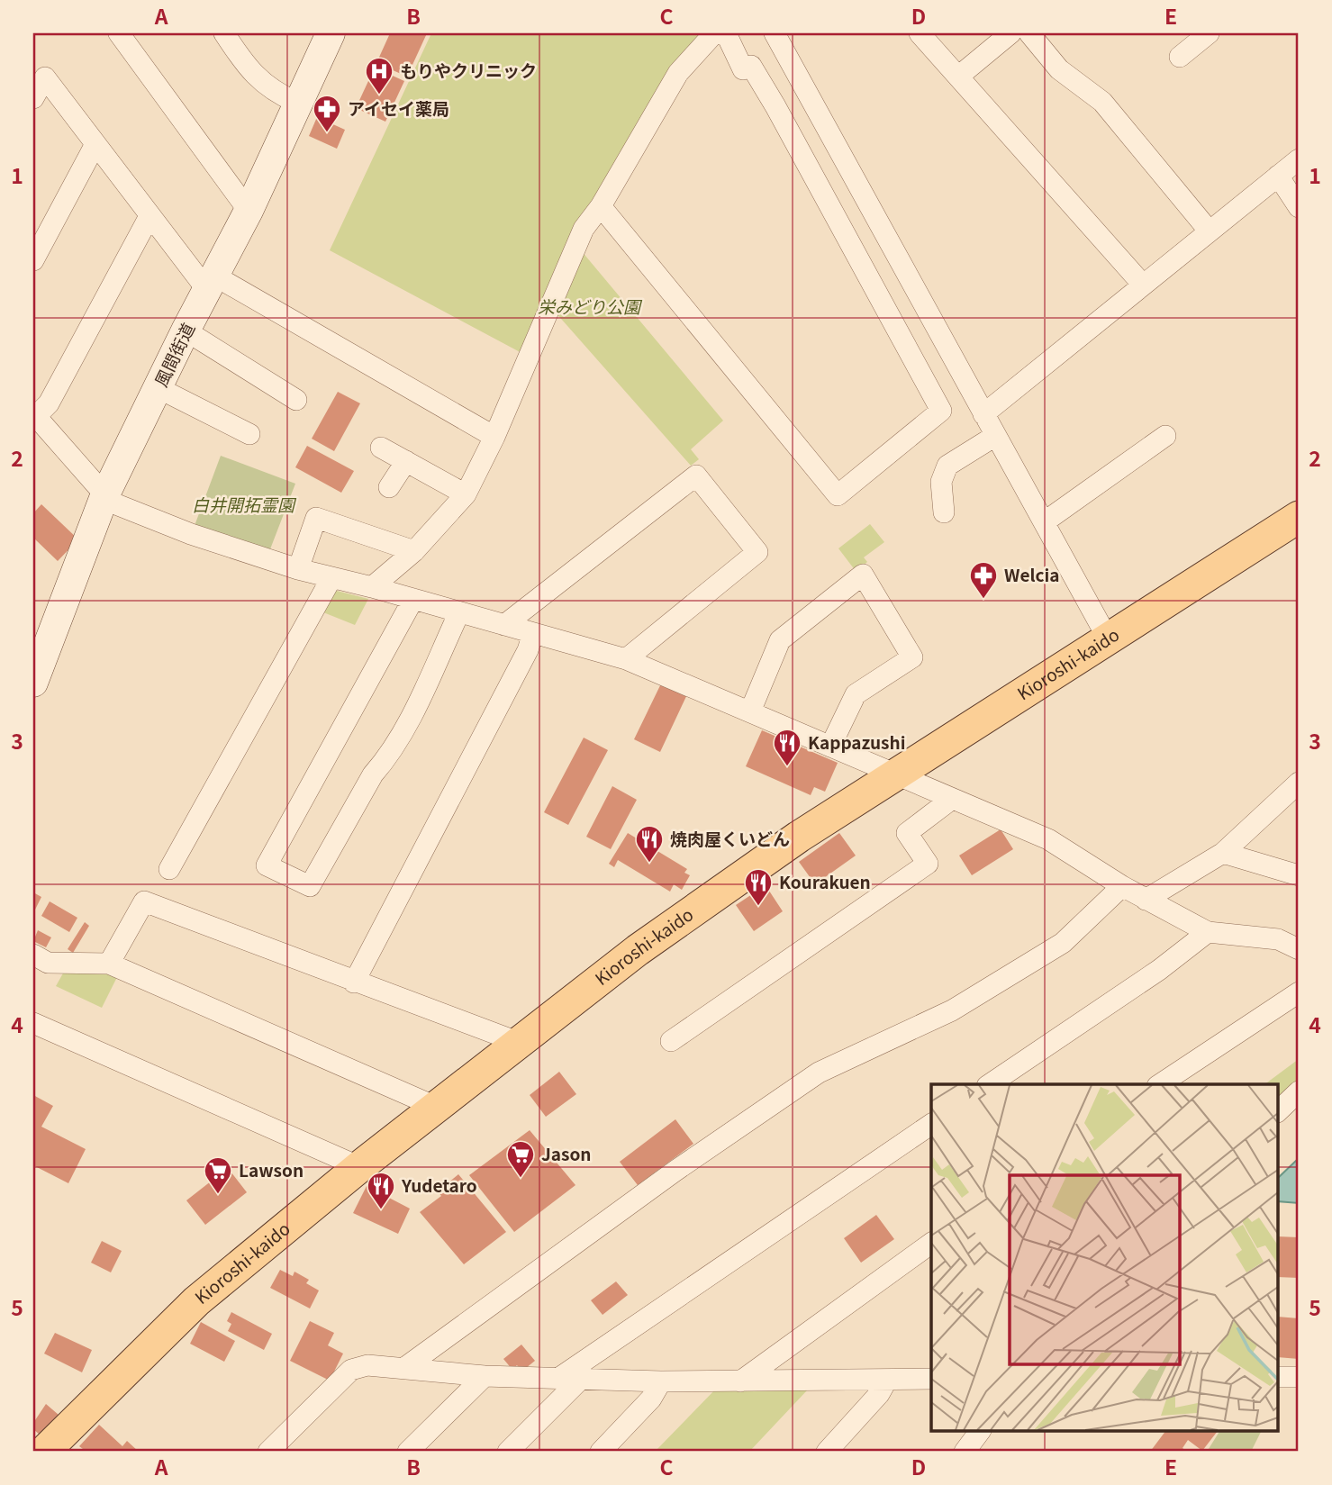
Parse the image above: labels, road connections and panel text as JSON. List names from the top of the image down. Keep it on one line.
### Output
{"streets":{"main road":["Kioroshi-kaido"],"street":["風間街道"]},"parks":["栄みどり公園","白井開拓霊園"],"places":{"hospital":["もりやクリニック"],"pharmacy":["アイセイ薬局","Welcia"],"restaurant":["Kappazushi","焼肉屋くいどん","Kourakuen","Yudetaro"],"supermarket":["Jason","Lawson"]},"grid":{"columns":["A","B","C","D","E"],"rows":["1","2","3","4","5"]}}
